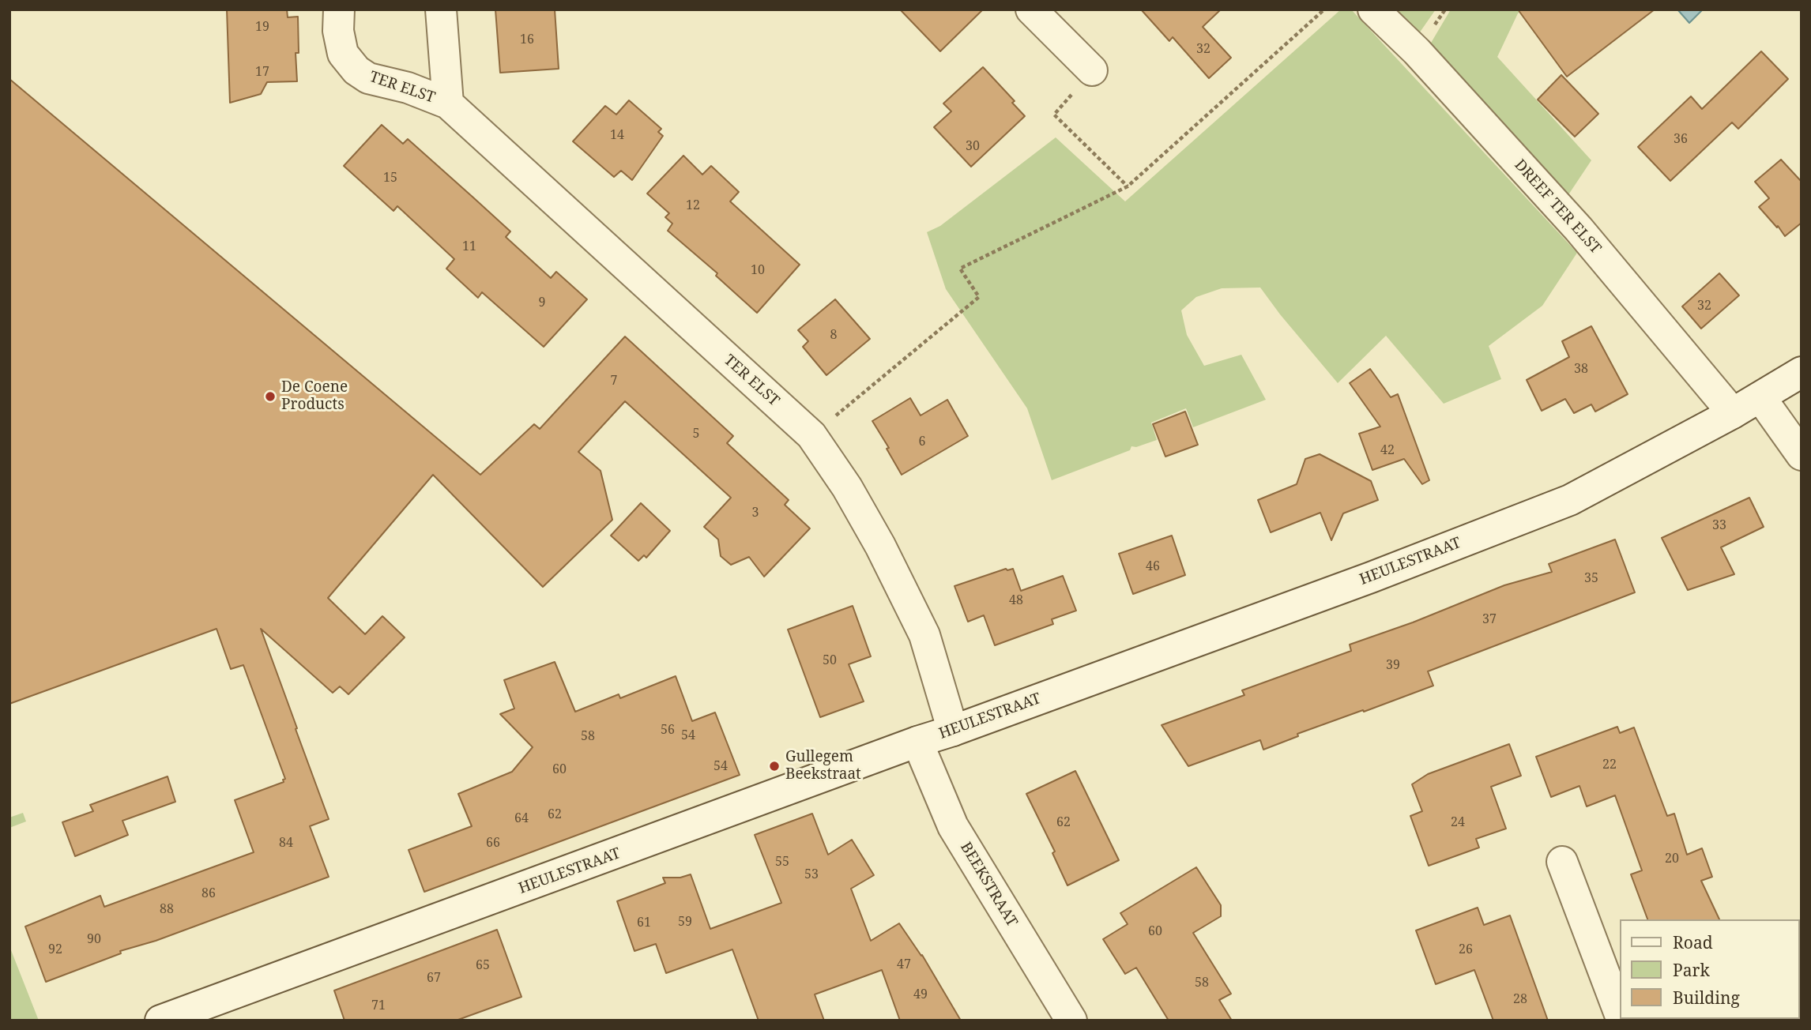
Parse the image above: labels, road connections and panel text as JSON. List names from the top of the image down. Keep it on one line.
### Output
{"streets":{"street":["TER ELST","DREEF TER ELST","HEULESTRAAT","BEEKSTRAAT"]},"crossings":[["TER ELST","HEULESTRAAT"],["DREEF TER ELST","HEULESTRAAT"],["HEULESTRAAT","BEEKSTRAAT"]],"places":["De Coene Products","Gullegem Beekstraat"],"house_numbers":["19","16","32","17","14","36","30","15","12","11","10","9","32","8","38","7","5","6","42","3","33","46","35","48","37","50","39","56","54","58","22","54","60","62","64","62","24","84","66","20","55","53","86","88","59","61","60","90","92","26","47","65","67","58","49","28","71"],"legend":["Road","Park","Building"]}
